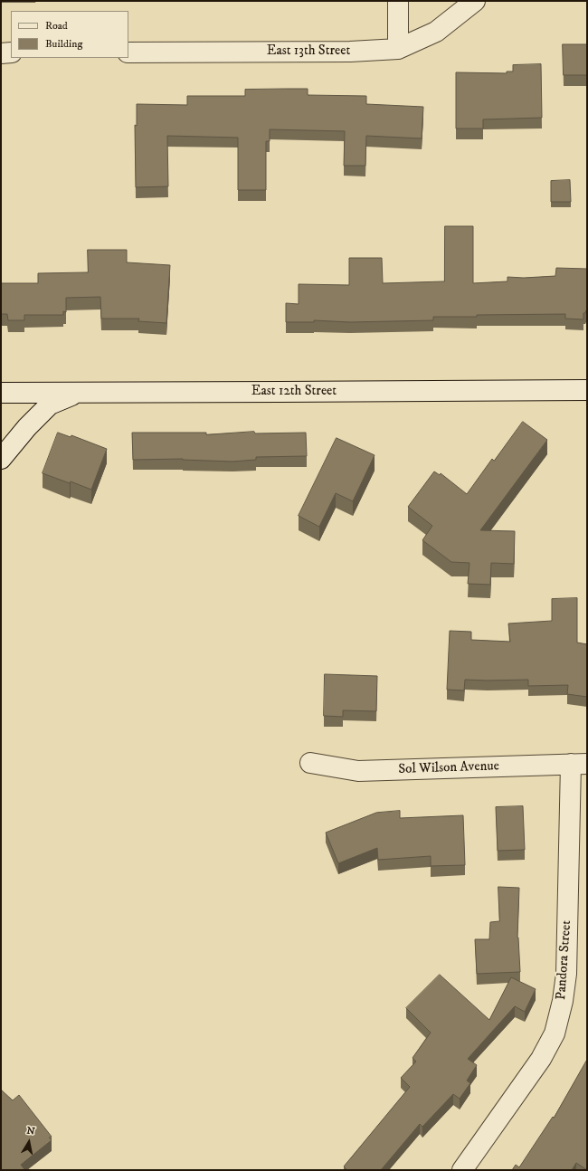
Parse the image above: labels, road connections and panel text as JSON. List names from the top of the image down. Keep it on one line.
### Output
{"streets":{"street":["East 13th Street","East 12th Street","Sol Wilson Avenue","Pandora Street"]},"crossings":[["Sol Wilson Avenue","Pandora Street"]],"legend":["Road","Building"],"north":"top"}
